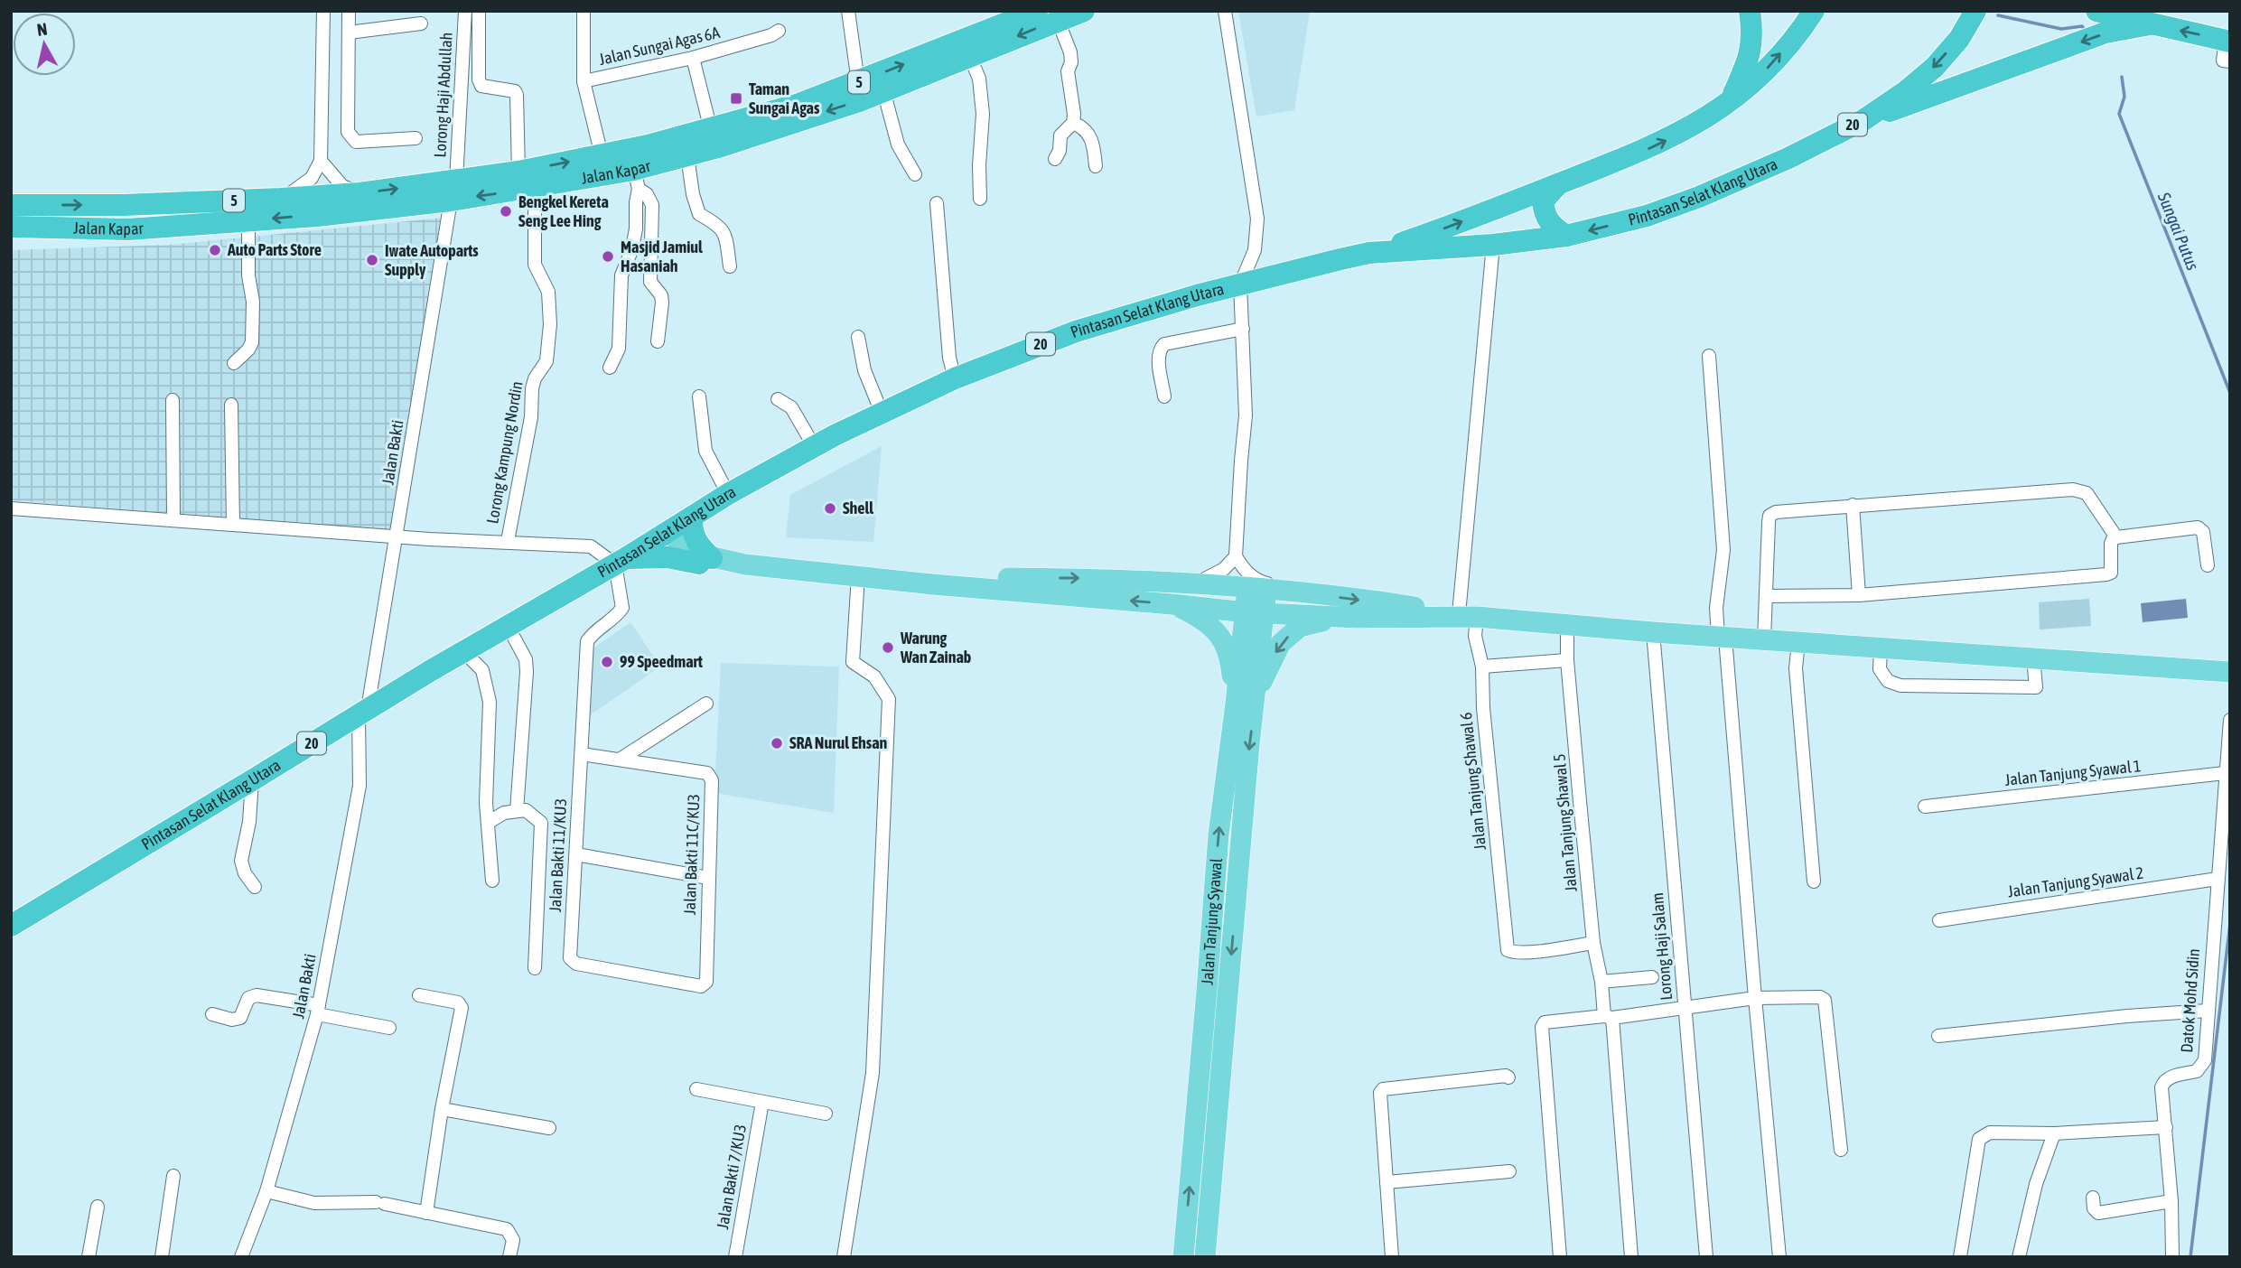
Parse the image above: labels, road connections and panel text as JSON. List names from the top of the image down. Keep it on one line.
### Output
{"streets":{"highway":["5","20","Jalan Kapar","Pintasan Selat Klang Utara"],"main road":["Jalan Tanjung Syawal"],"street":["Jalan Sungai Agas 6A","Lorong Haji Abdullah","Jalan Bakti","Lorong Kampung Nordin","Jalan Tanjung Syawal 1","Jalan Tanjung Shawal 6","Jalan Tanjung Shawal 5","Jalan Bakti 11C/KU3","Jalan Bakti 11/KU3","Jalan Tanjung Syawal 2","Lorong Haji Salam","Datok Mohd Sidin","Jalan Bakti 7/KU3"]},"crossings":[["Lorong Haji Abdullah","Jalan Kapar"],["Lorong Haji Abdullah","Jalan Bakti"],["Jalan Kapar","Jalan Bakti"],["Jalan Kapar","Lorong Kampung Nordin"],["Pintasan Selat Klang Utara","Jalan Bakti"],["Pintasan Selat Klang Utara","Jalan Tanjung Shawal 6"],["Pintasan Selat Klang Utara","Jalan Bakti 11/KU3"],["Jalan Tanjung Syawal 1","Datok Mohd Sidin"],["Jalan Tanjung Shawal 6","Jalan Tanjung Shawal 5"],["Jalan Bakti 11C/KU3","Jalan Bakti 11/KU3"],["Jalan Tanjung Syawal 2","Datok Mohd Sidin"]],"water":["Sungai Putus"],"places":{"transit":["Taman Sungai Agas"],"other":["Bengkel Kereta Seng Lee Hing","Auto Parts Store","Masjid Jamiul Hasaniah","Iwate Autoparts Supply","Shell","Warung Wan Zainab","99 Speedmart","SRA Nurul Ehsan"]},"north":"top"}
